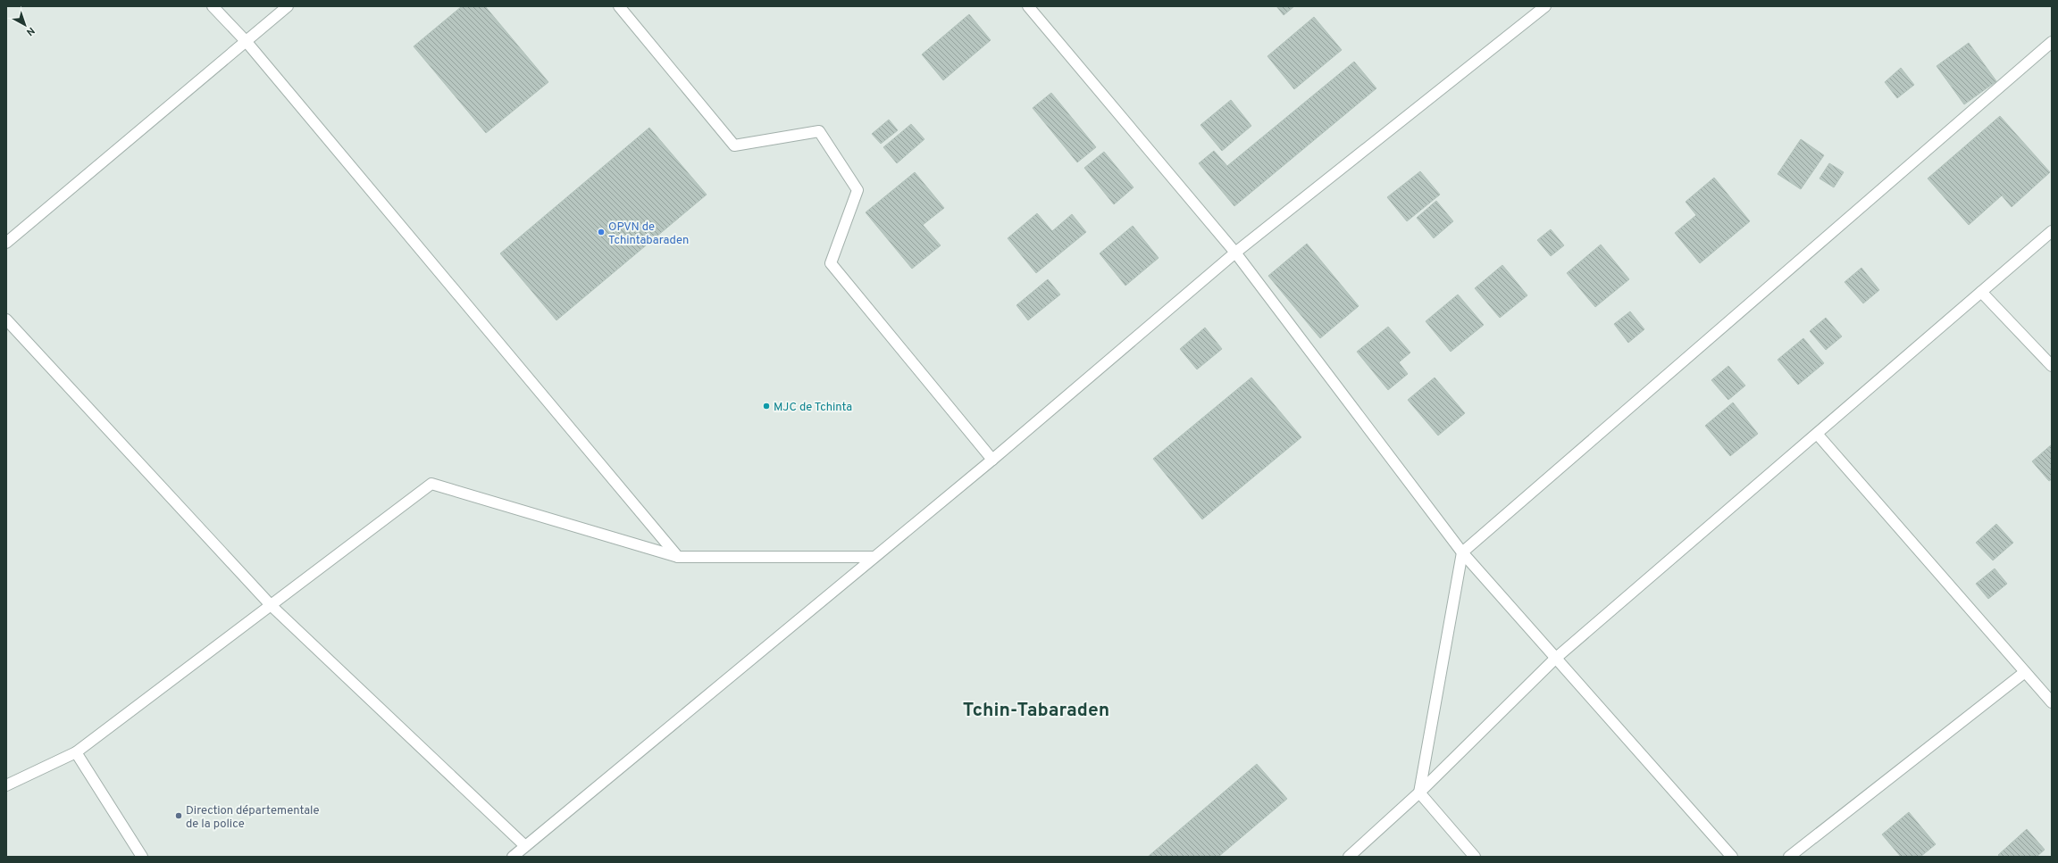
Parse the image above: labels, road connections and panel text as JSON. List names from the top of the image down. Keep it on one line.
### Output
{"districts":["Tchin-Tabaraden"],"places":["OPVN de Tchintabaraden","MJC de Tchinta","Direction départementale de la police"],"north":"bottom right"}
